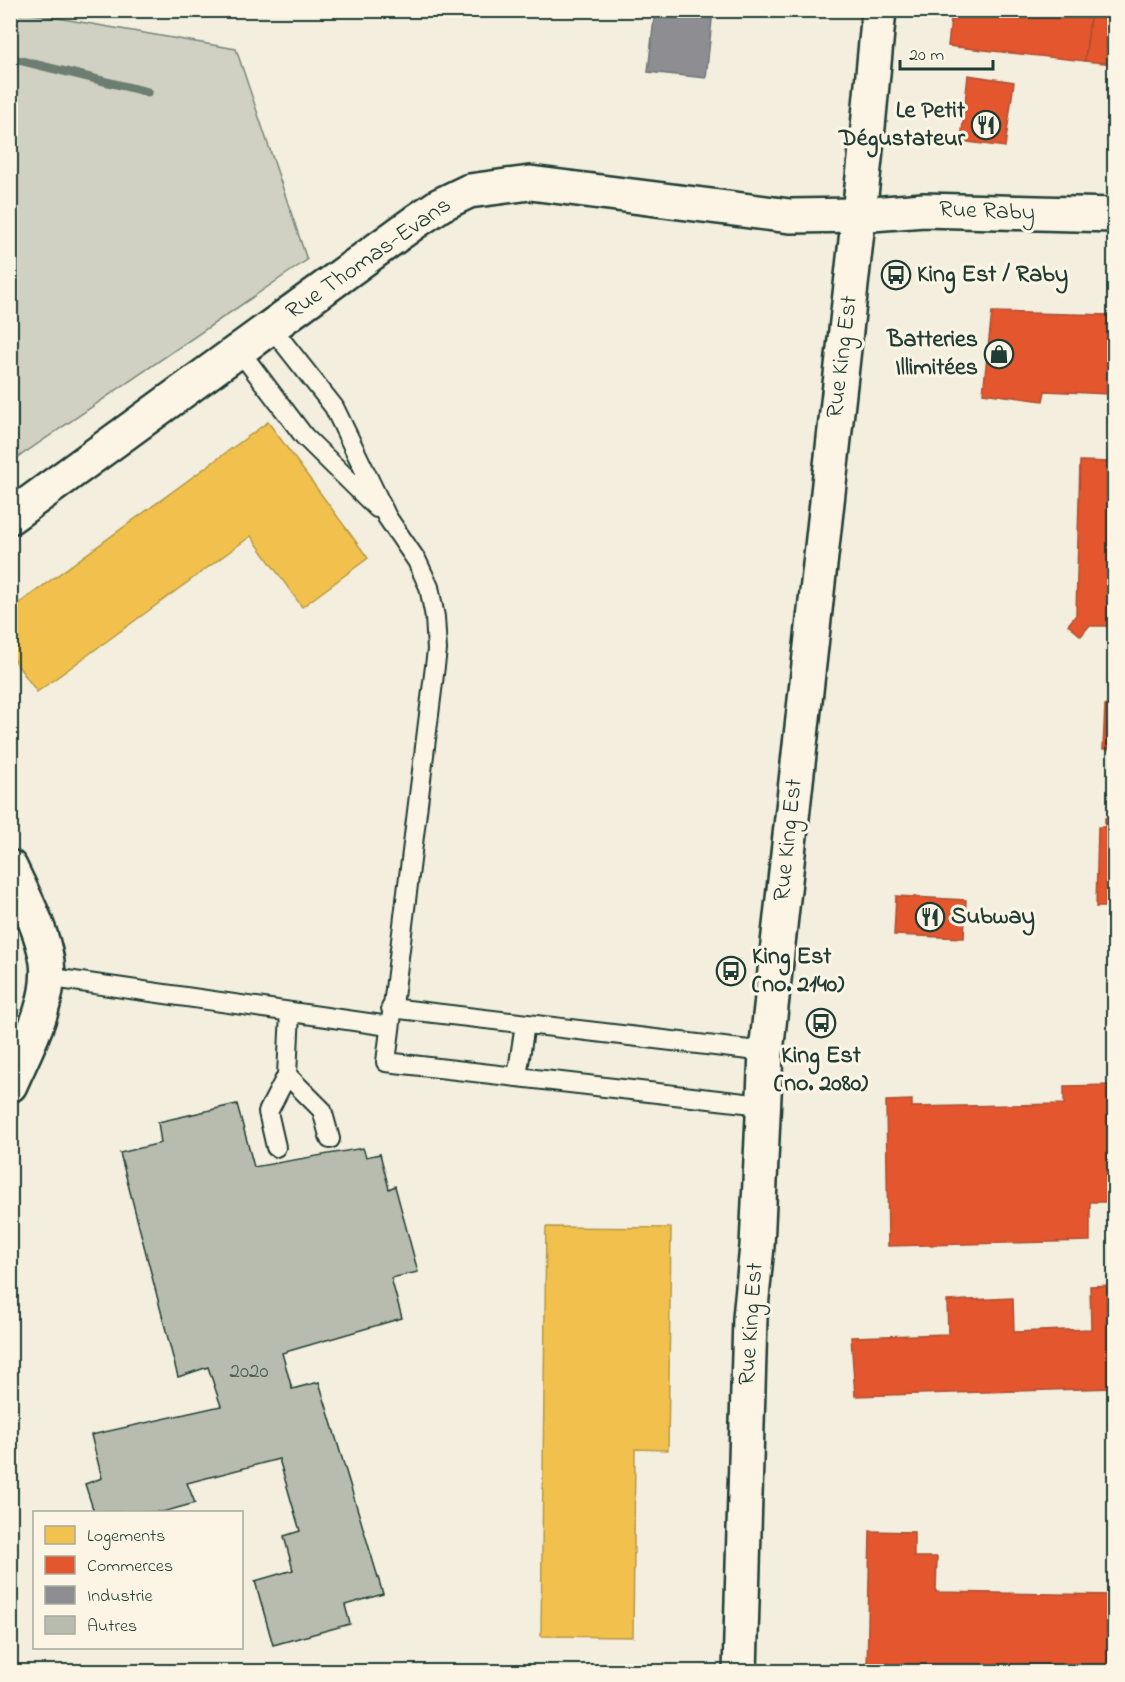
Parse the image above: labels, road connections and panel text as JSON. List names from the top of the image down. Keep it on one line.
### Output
{"streets":{"main road":["Rue Raby","Rue Thomas-Evans","Rue King Est"]},"crossings":[["Rue Raby","Rue Thomas-Evans"],["Rue Raby","Rue King Est"],["Rue Thomas-Evans","Rue King Est"]],"places":{"restaurant":["Le Petit Dégustateur","Subway"],"bus stop":["King Est / Raby","King Est (no. 2140)","King Est (no. 2080)"],"shop":["Batteries Illimitées"]},"house_numbers":["2020"],"legend":["Logements","Commerces","Industrie","Autres"],"scale_bar":"20 m"}
